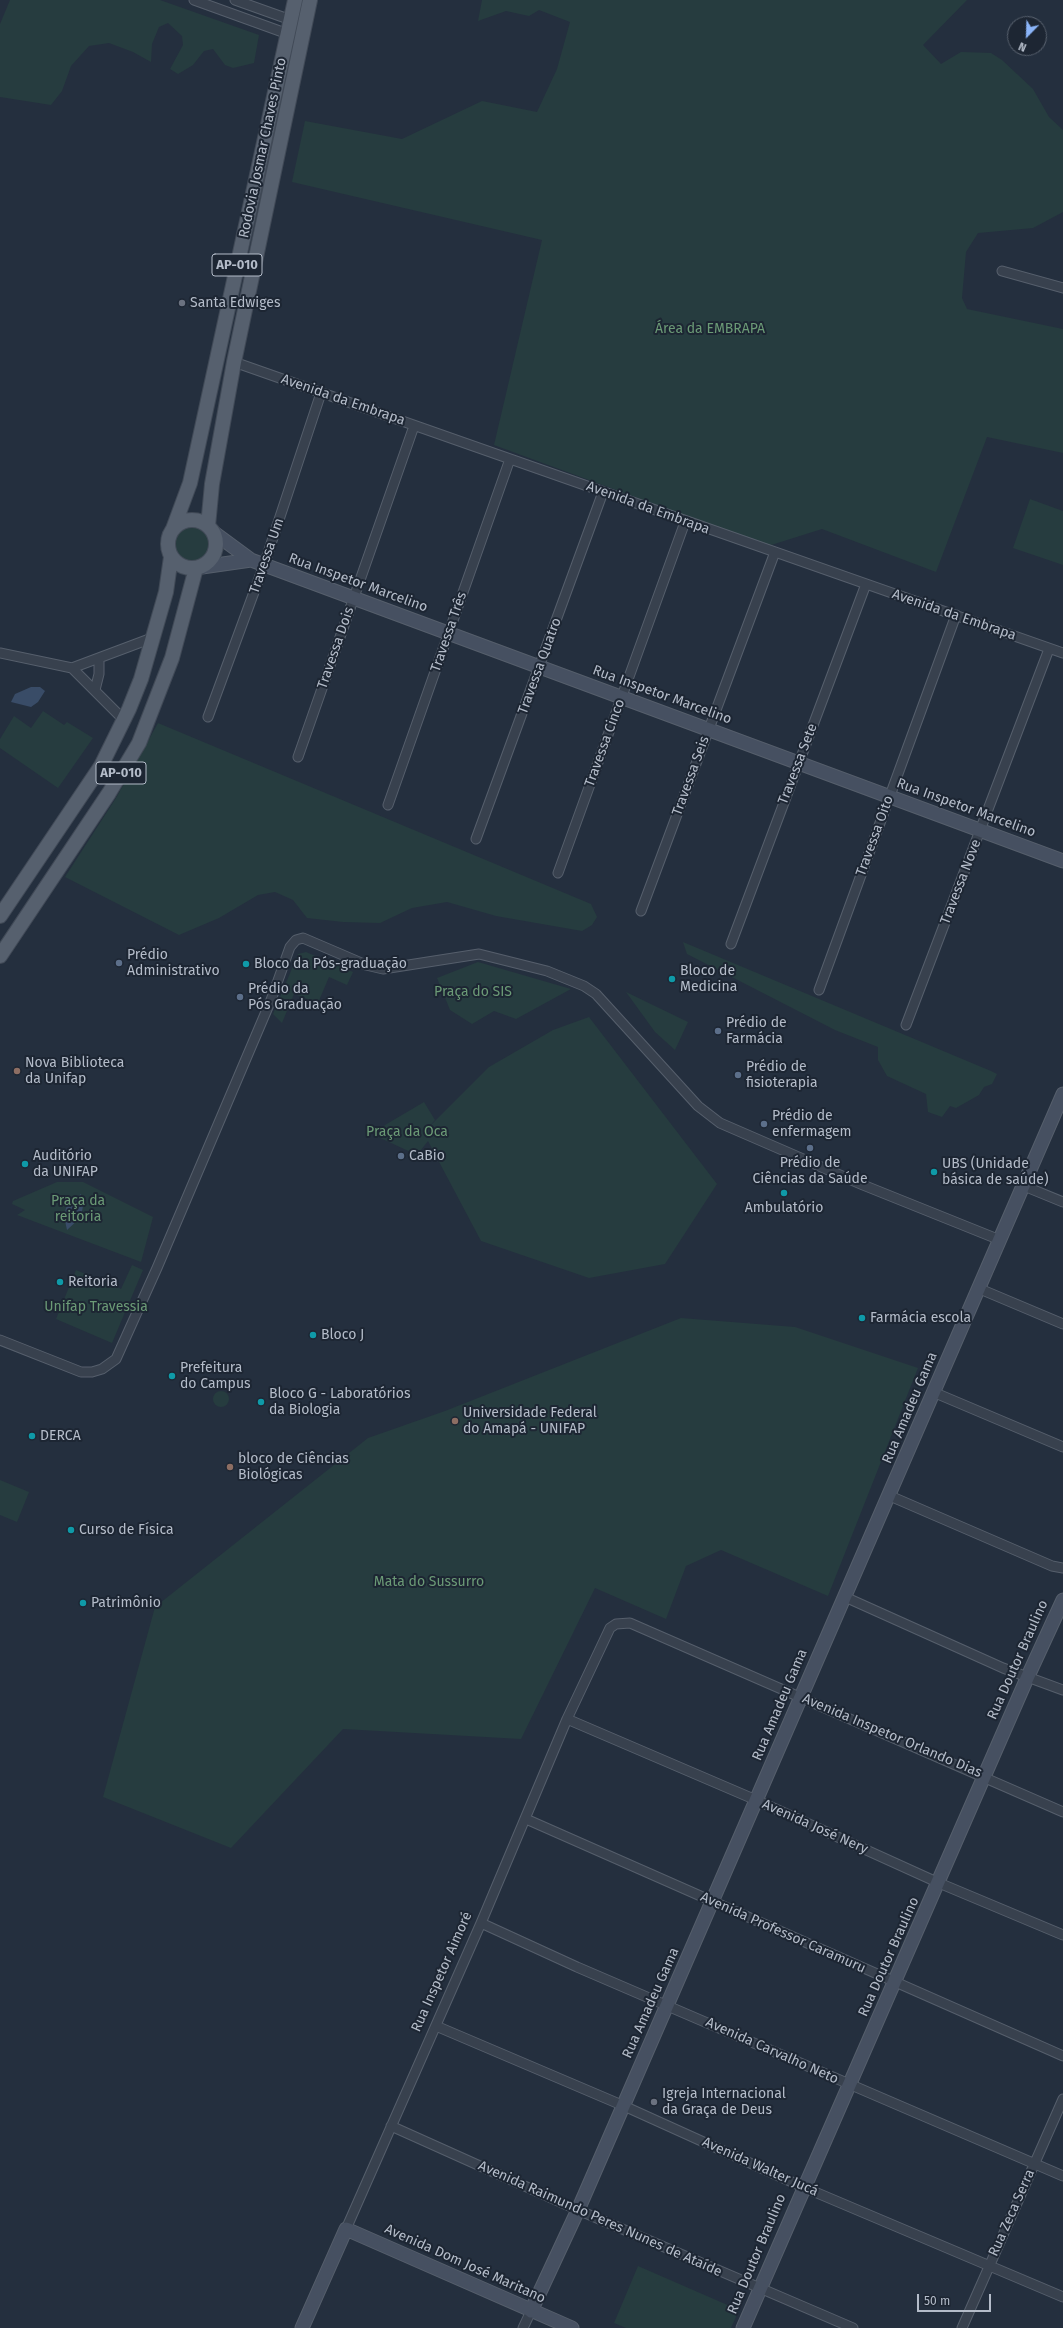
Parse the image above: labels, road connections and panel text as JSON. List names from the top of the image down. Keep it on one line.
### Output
{"streets":{"main road":["Rodovia Josmar Chaves Pinto","AP-010"],"street":["Avenida da Embrapa","Travessa Um","Rua Inspetor Marcelino","Travessa Três","Travessa Dois","Travessa Quatro","Travessa Cinco","Travessa Sete","Travessa Seis","Travessa Oito","Travessa Nove","Rua Amadeu Gama","Rua Doutor Braulino","Avenida Inspetor Orlando Dias","Avenida José Nery","Avenida Professor Caramuru","Rua Inspetor Aimoré","Avenida Carvalho Neto","Avenida Walter Jucá","Rua Zeca Serra","Avenida Raimundo Peres Nunes de Ataíde","Avenida Dom José Maritano"]},"crossings":[["Rodovia Josmar Chaves Pinto","Avenida da Embrapa"],["Rodovia Josmar Chaves Pinto","Rua Inspetor Marcelino"],["Avenida da Embrapa","Travessa Um"],["Avenida da Embrapa","Travessa Três"],["Avenida da Embrapa","Travessa Dois"],["Avenida da Embrapa","Travessa Quatro"],["Avenida da Embrapa","Travessa Cinco"],["Avenida da Embrapa","Travessa Sete"],["Avenida da Embrapa","Travessa Seis"],["Avenida da Embrapa","Travessa Oito"],["Avenida da Embrapa","Travessa Nove"],["Travessa Um","Rua Inspetor Marcelino"],["Rua Inspetor Marcelino","Travessa Três"],["Rua Inspetor Marcelino","Travessa Dois"],["Rua Inspetor Marcelino","Travessa Quatro"],["Rua Inspetor Marcelino","Travessa Cinco"],["Rua Inspetor Marcelino","Travessa Sete"],["Rua Inspetor Marcelino","Travessa Seis"],["Rua Inspetor Marcelino","Travessa Oito"],["Rua Inspetor Marcelino","Travessa Nove"],["Rua Amadeu Gama","Avenida Inspetor Orlando Dias"],["Rua Amadeu Gama","Avenida José Nery"],["Rua Amadeu Gama","Avenida Professor Caramuru"],["Rua Amadeu Gama","Avenida Carvalho Neto"],["Rua Amadeu Gama","Avenida Walter Jucá"],["Rua Amadeu Gama","Avenida Raimundo Peres Nunes de Ataíde"],["Rua Amadeu Gama","Avenida Dom José Maritano"],["Rua Doutor Braulino","Avenida Inspetor Orlando Dias"],["Rua Doutor Braulino","Avenida José Nery"],["Rua Doutor Braulino","Avenida Professor Caramuru"],["Rua Doutor Braulino","Avenida Carvalho Neto"],["Rua Doutor Braulino","Avenida Walter Jucá"],["Rua Doutor Braulino","Avenida Raimundo Peres Nunes de Ataíde"],["Avenida Inspetor Orlando Dias","Rua Inspetor Aimoré"],["Avenida José Nery","Rua Inspetor Aimoré"],["Avenida Professor Caramuru","Rua Inspetor Aimoré"],["Rua Inspetor Aimoré","Avenida Carvalho Neto"],["Rua Inspetor Aimoré","Avenida Walter Jucá"],["Rua Inspetor Aimoré","Avenida Raimundo Peres Nunes de Ataíde"],["Rua Inspetor Aimoré","Avenida Dom José Maritano"],["Avenida Carvalho Neto","Rua Zeca Serra"],["Avenida Walter Jucá","Rua Zeca Serra"]],"parks":["Área da EMBRAPA","Praça do SIS","Praça da Oca","Praça da reitoria","Unifap Travessia","Mata do Sussurro"],"places":["Santa Edwiges","Prédio Administrativo","Bloco da Pós-graduação","Bloco de Medicina","Prédio da Pós Graduação","Prédio de Farmácia","Nova Biblioteca da Unifap","Prédio de fisioterapia","Prédio de enfermagem","Prédio de Ciências da Saúde","CaBio","Auditório da UNIFAP","UBS (Unidade básica de saúde)","Ambulatório","Reitoria","Farmácia escola","Bloco J","Prefeitura do Campus","Bloco G - Laboratórios da Biologia","Universidade Federal do Amapá - UNIFAP","DERCA","bloco de Ciências Biológicas","Curso de Física","Patrimônio","Igreja Internacional da Graça de Deus"],"scale_bar":"50 m","north":"bottom left"}
